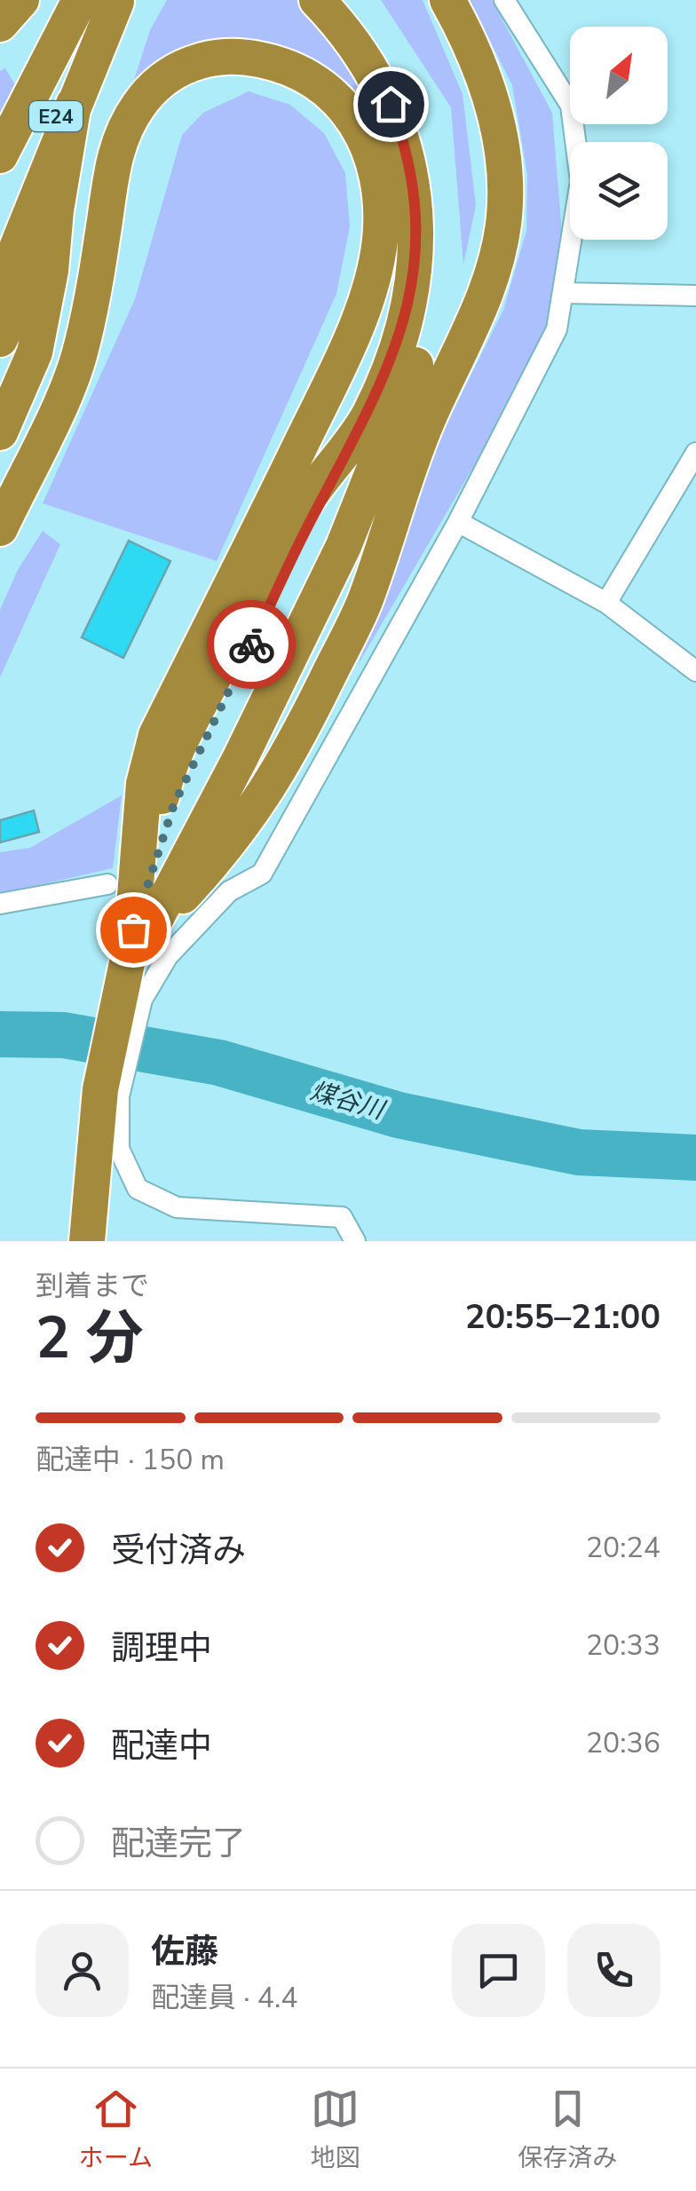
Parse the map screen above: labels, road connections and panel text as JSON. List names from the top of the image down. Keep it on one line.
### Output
{"streets":{"highway":["E24"]},"water":["煤谷川"],"north":"top right","page":{"heading":["2 分","到着まで","20:55–21:00"],"panel":["佐藤","配達員 · 4.4"],"bar":"配達中 · 150 m","list":[["受付済み","20:24"],["調理中","20:33"],["配達中","20:36"],"配達完了"],"tabs":["ホーム","地図","保存済み"]}}
